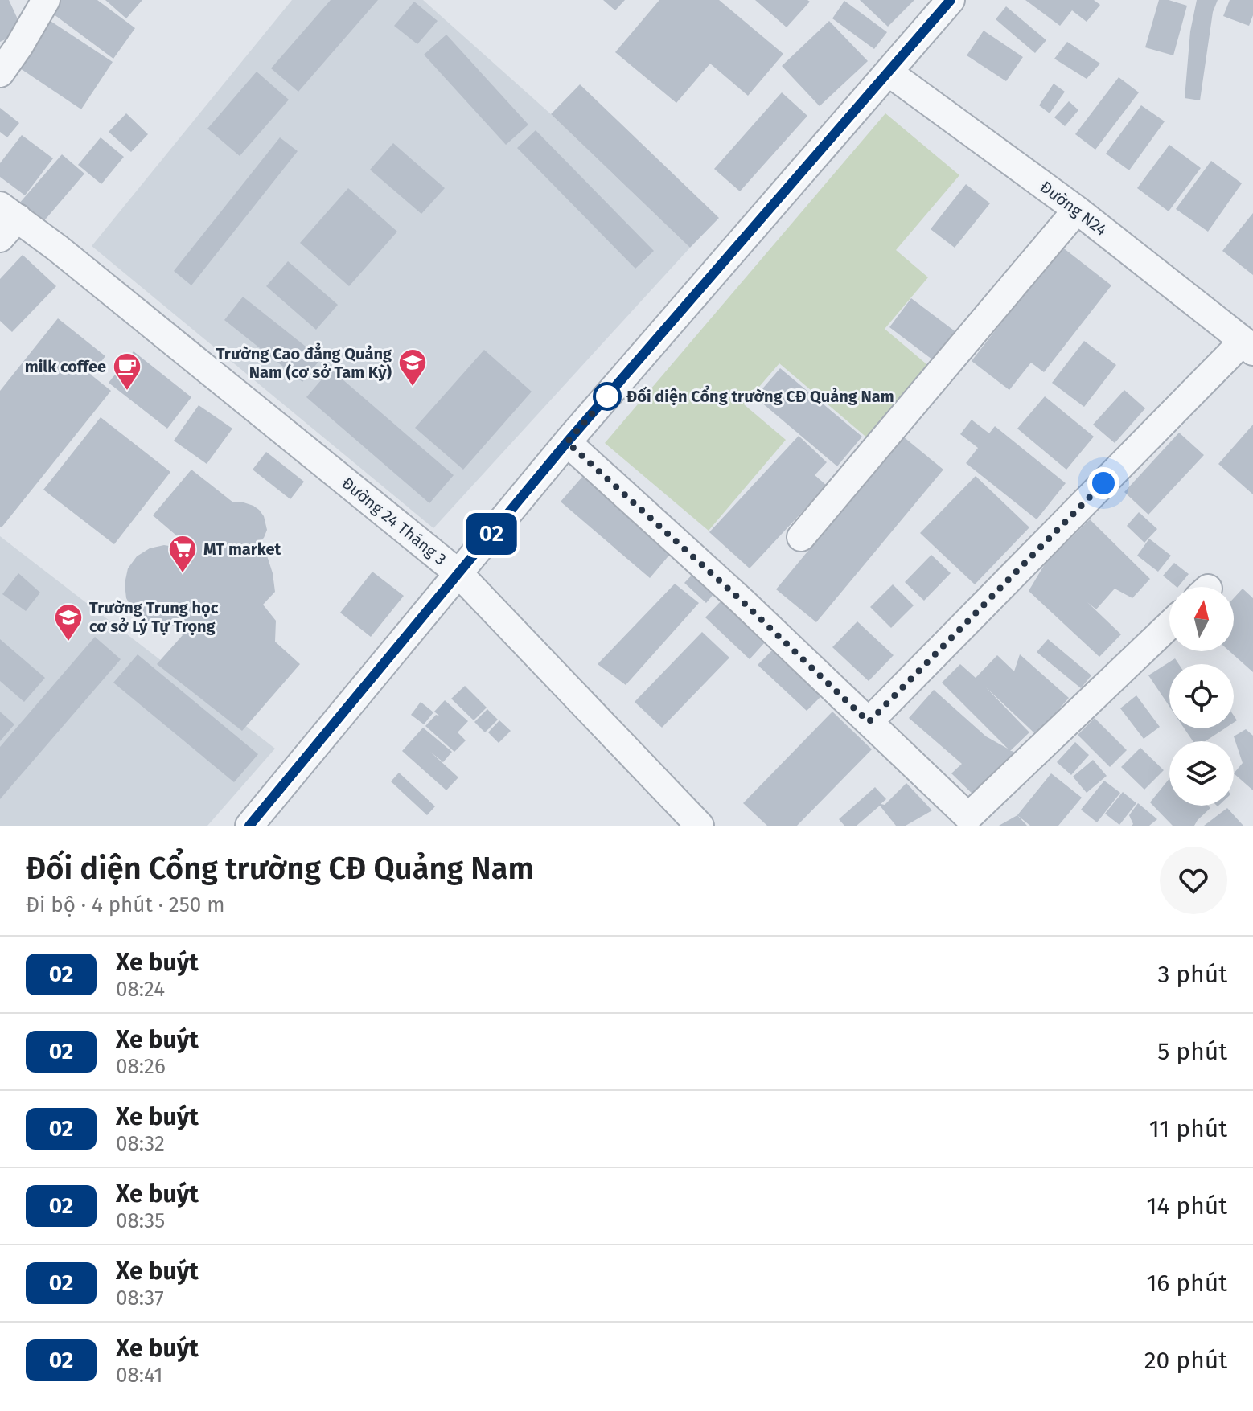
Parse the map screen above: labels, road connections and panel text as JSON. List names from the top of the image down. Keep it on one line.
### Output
{"streets":{"street":["Đường N24","Đường 24 Tháng 3"]},"places":{"school or university":["Trường Cao đẳng Quảng Nam (cơ sở Tam Kỳ)","Trường Trung học cơ sở Lý Tự Trọng"],"cafe":["milk coffee"],"other":["Đối diện Cổng trường CĐ Quảng Nam"],"supermarket":["MT market"]},"lines":["bus line 02"],"north":"top","page":{"on_map":"02","heading":["Đối diện Cổng trường CĐ Quảng Nam","Đi bộ · 4 phút · 250 m"],"list":[{"mark":"02","name":"Xe buýt","note":"08:24","value":"3 phút"},{"mark":"02","name":"Xe buýt","note":"08:26","value":"5 phút"},{"mark":"02","name":"Xe buýt","note":"08:32","value":"11 phút"},{"mark":"02","name":"Xe buýt","note":"08:35","value":"14 phút"},{"mark":"02","name":"Xe buýt","note":"08:37","value":"16 phút"},{"mark":"02","name":"Xe buýt","note":"08:41","value":"20 phút"}]}}
